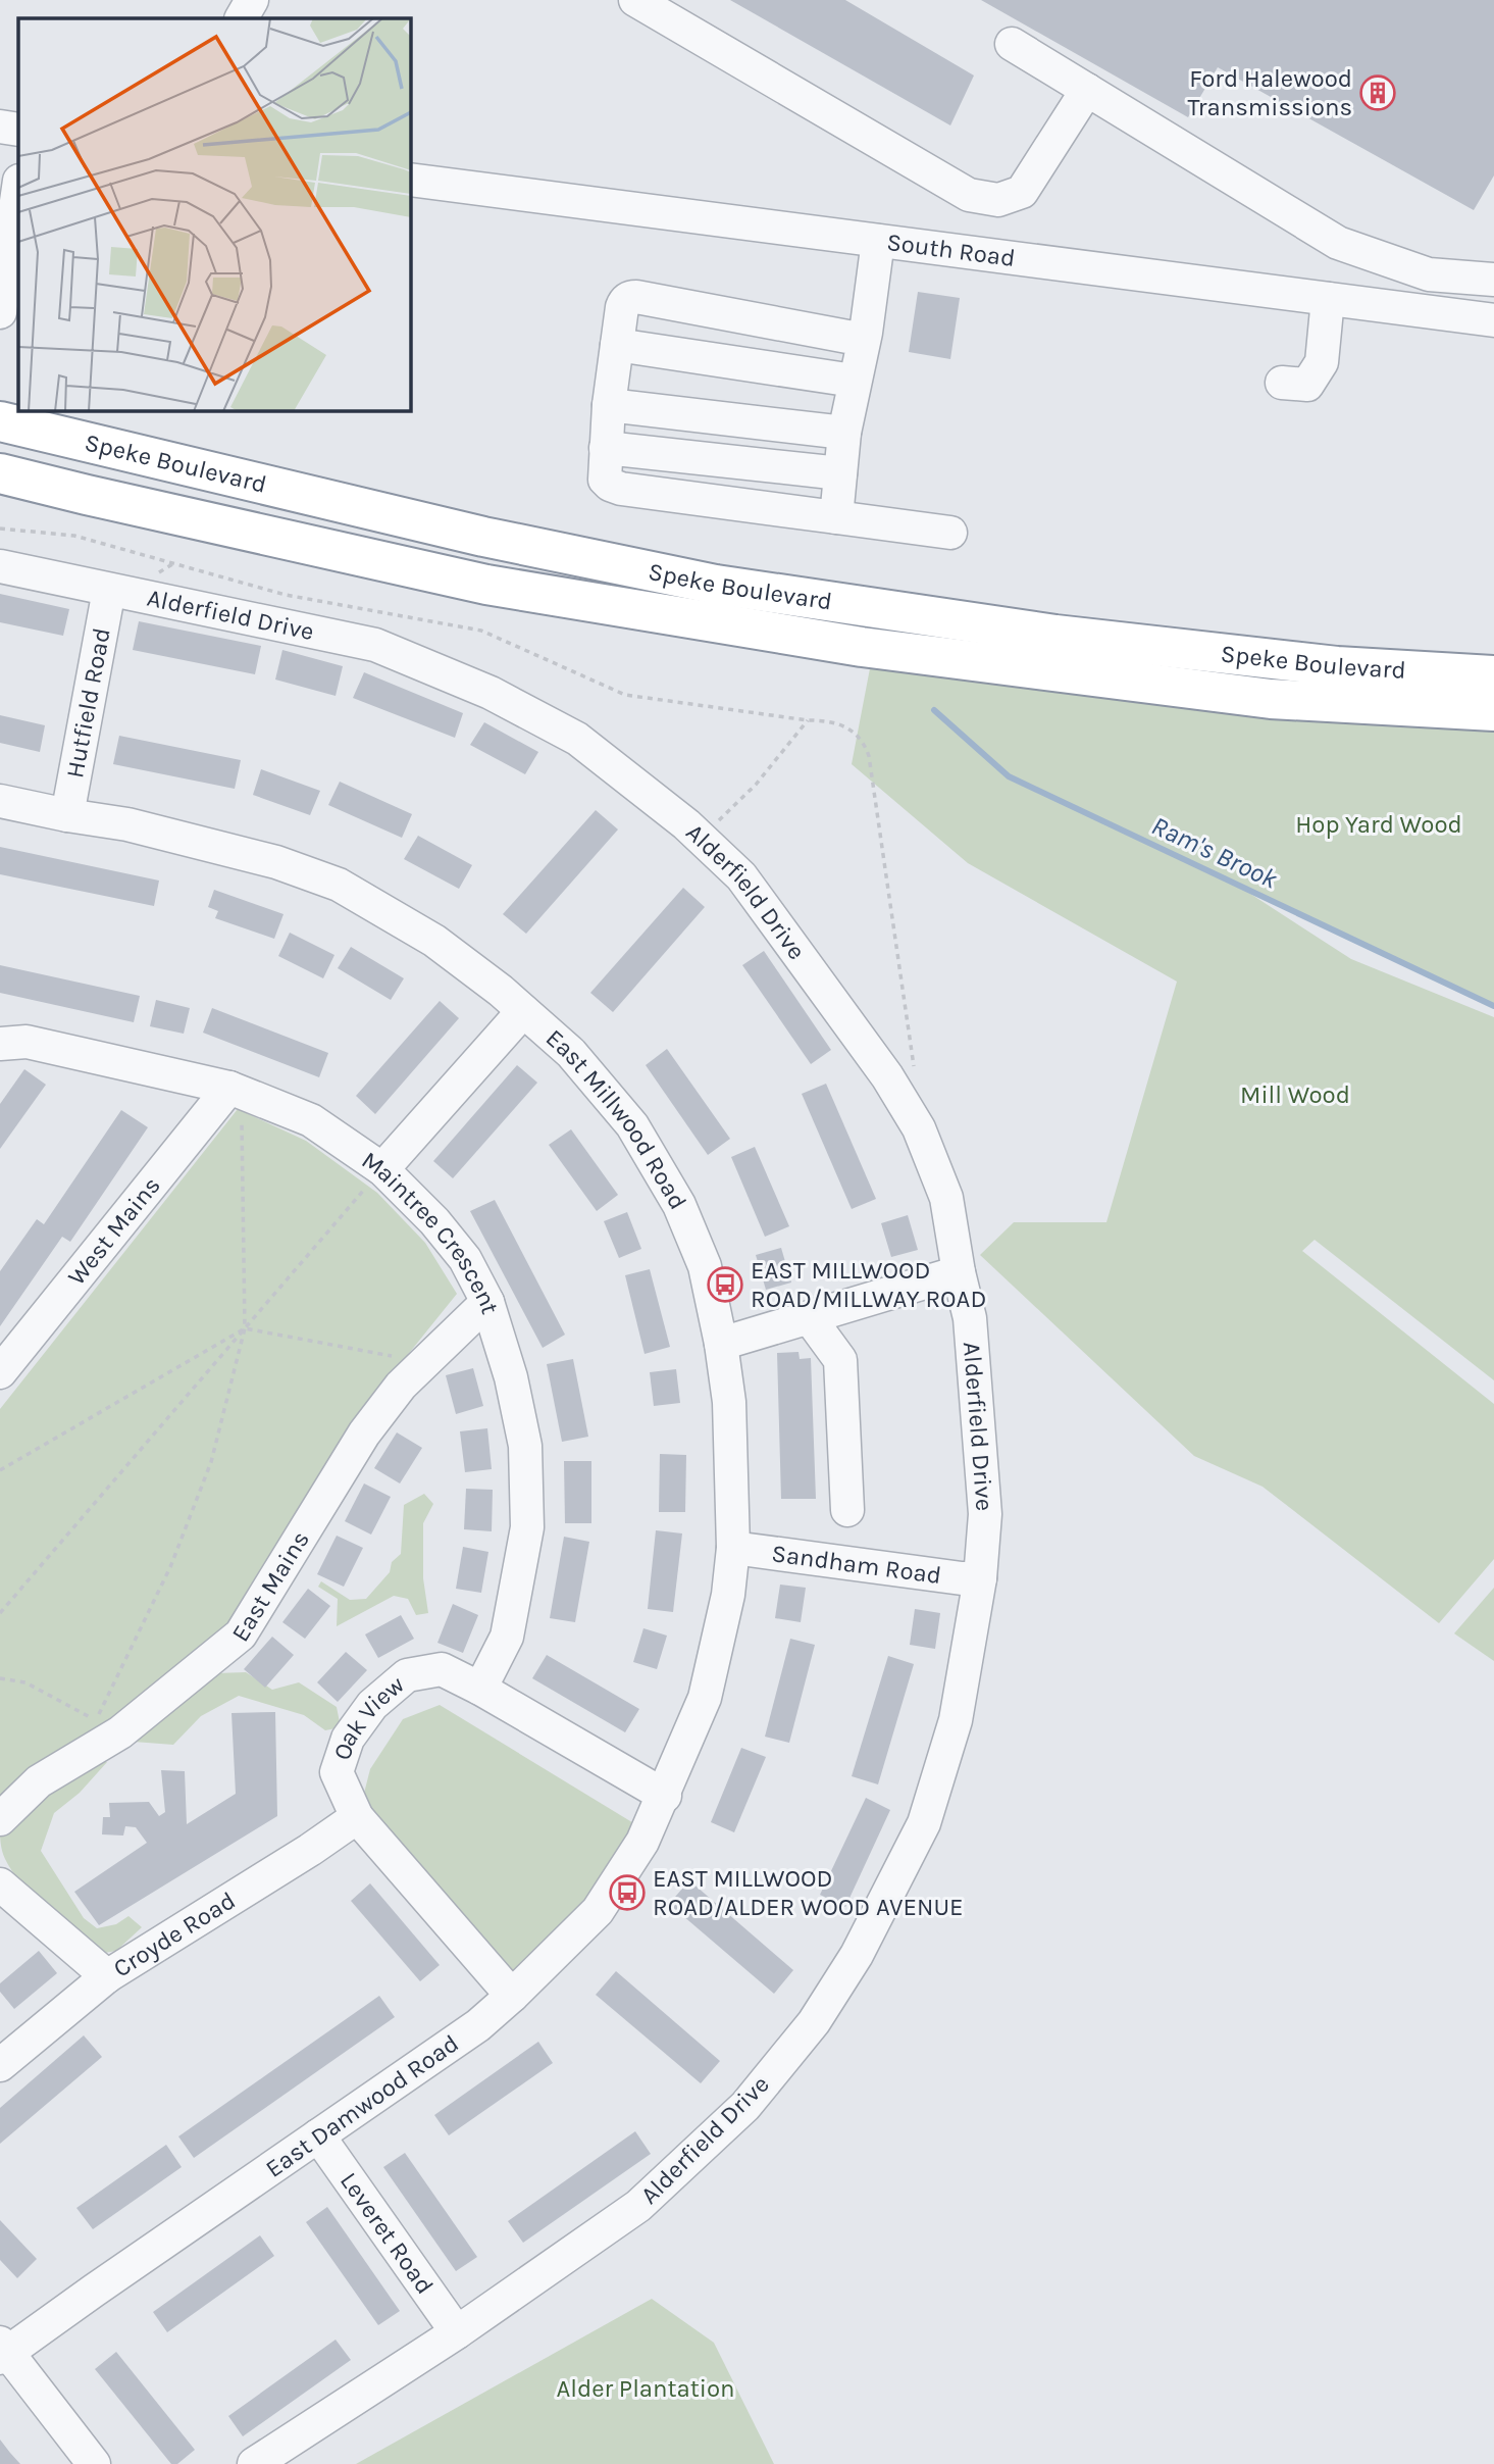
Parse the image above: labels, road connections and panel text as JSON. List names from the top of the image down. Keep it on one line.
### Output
{"streets":{"highway":["Speke Boulevard"],"street":["South Road","Alderfield Drive","Hutfield Road","East Millwood Road","West Mains","Maintree Crescent","Sandham Road","East Mains","Oak View","Croyde Road","East Damwood Road","Leveret Road"]},"crossings":[["Alderfield Drive","Hutfield Road"],["Alderfield Drive","Sandham Road"],["Alderfield Drive","Leveret Road"],["Hutfield Road","East Millwood Road"],["East Millwood Road","Sandham Road"],["East Millwood Road","Oak View"],["East Millwood Road","East Damwood Road"],["West Mains","Maintree Crescent"],["Maintree Crescent","East Mains"],["Maintree Crescent","Oak View"],["Oak View","Croyde Road"],["Oak View","East Damwood Road"],["East Damwood Road","Leveret Road"]],"water":["Ram's Brook"],"parks":["Hop Yard Wood","Mill Wood","Alder Plantation"],"places":{"building":["Ford Halewood Transmissions"],"bus stop":["EAST MILLWOOD ROAD/MILLWAY ROAD","EAST MILLWOOD ROAD/ALDER WOOD AVENUE"]}}
